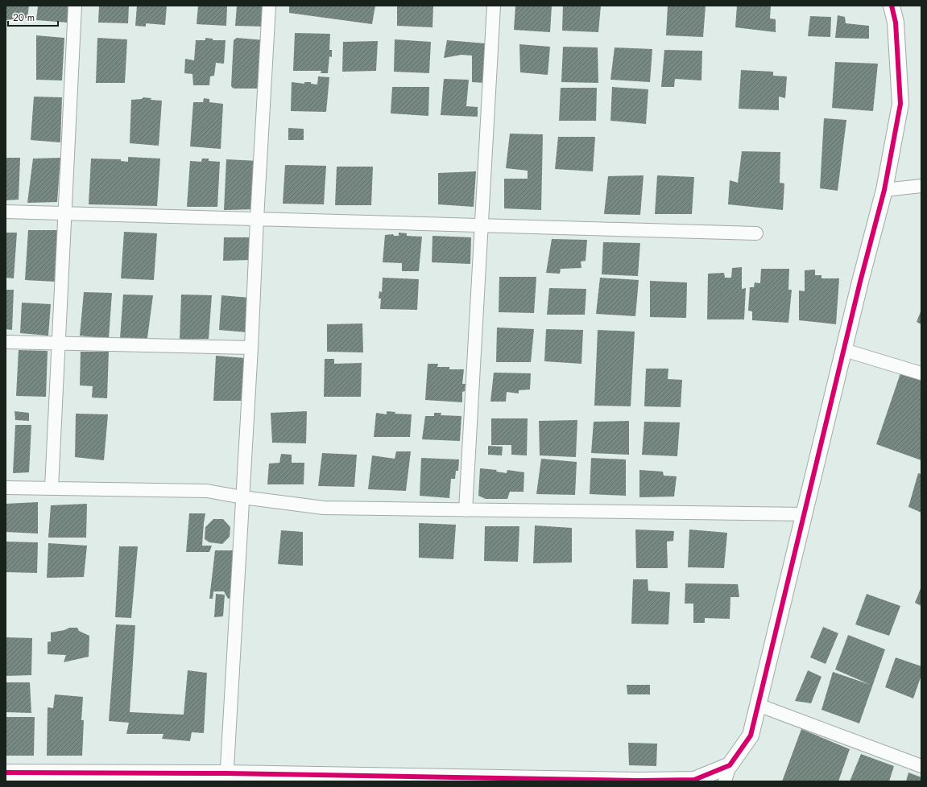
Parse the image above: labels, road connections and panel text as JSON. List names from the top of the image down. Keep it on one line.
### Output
{"scale_bar":"20 m"}
